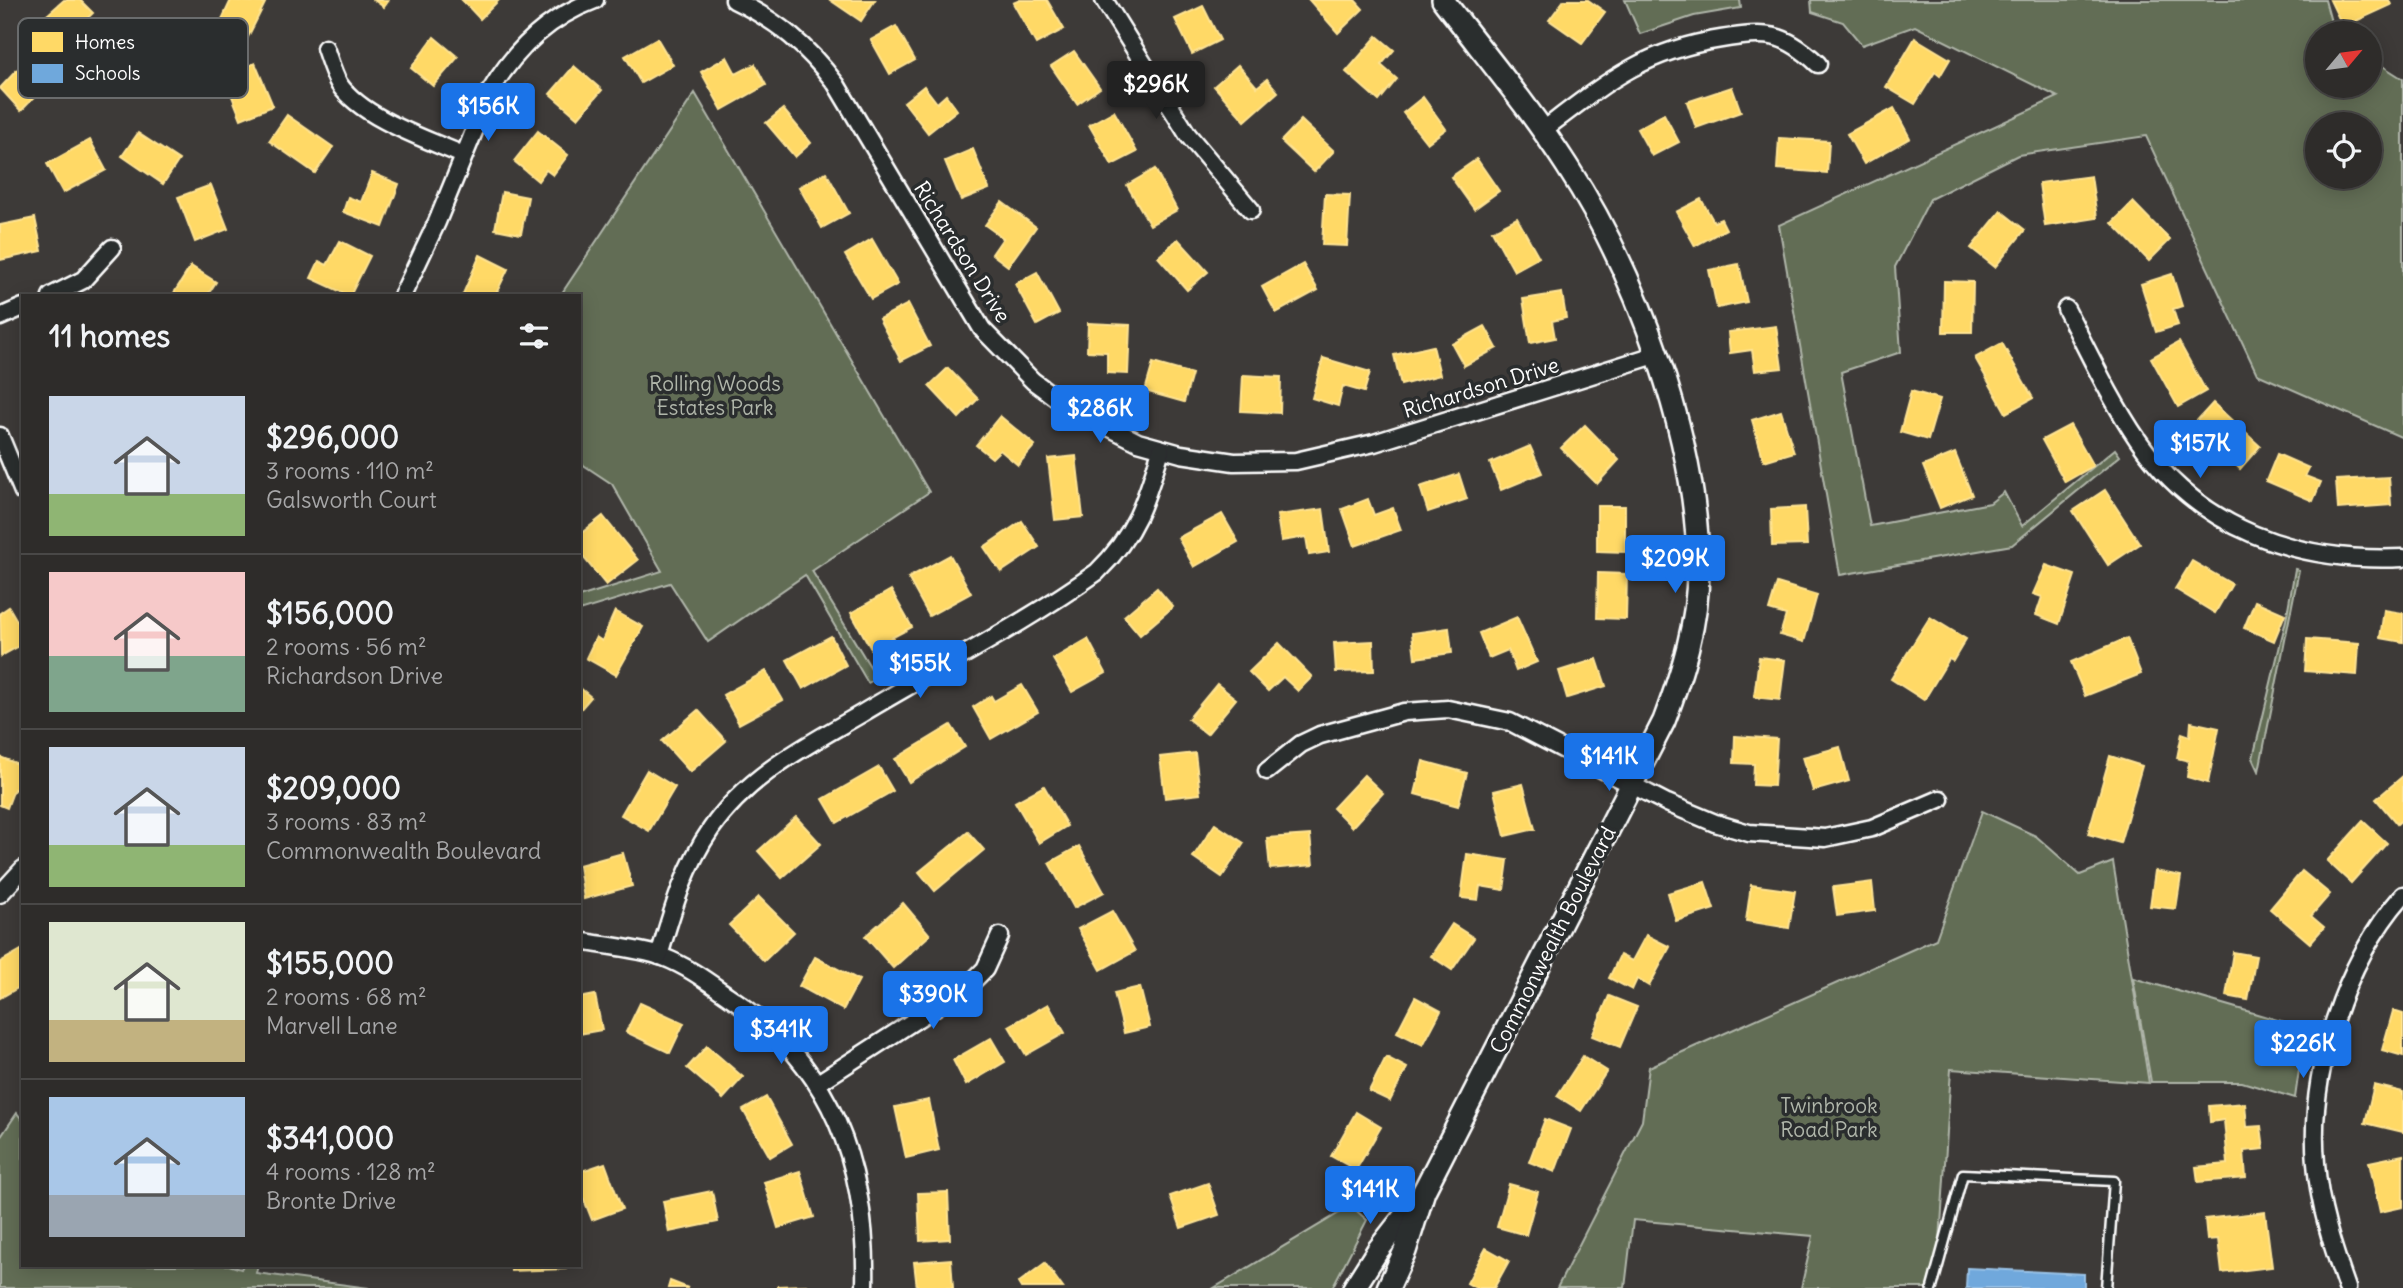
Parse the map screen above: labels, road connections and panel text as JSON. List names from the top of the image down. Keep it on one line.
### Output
{"streets":{"street":["Richardson Drive","Commonwealth Boulevard"]},"crossings":[["Richardson Drive","Commonwealth Boulevard"]],"parks":["Rolling Woods Estates Park","Twinbrook Road Park"],"legend":["Homes","Schools"],"north":"top right","page":{"price":["$296K","$156K","$286K","$157K","$209K","$155K","$141K","$390K","$341K","$226K","$141K"],"heading":"11 homes","list":[{"name":"$296,000","note":"3 rooms · 110 m² · Galsworth Court"},{"name":"$156,000","note":"2 rooms · 56 m² · Richardson Drive"},{"name":"$209,000","note":"3 rooms · 83 m² · Commonwealth Boulevard"},{"name":"$155,000","note":"2 rooms · 68 m² · Marvell Lane"},{"name":"$341,000","note":"4 rooms · 128 m² · Bronte Drive"}]}}
